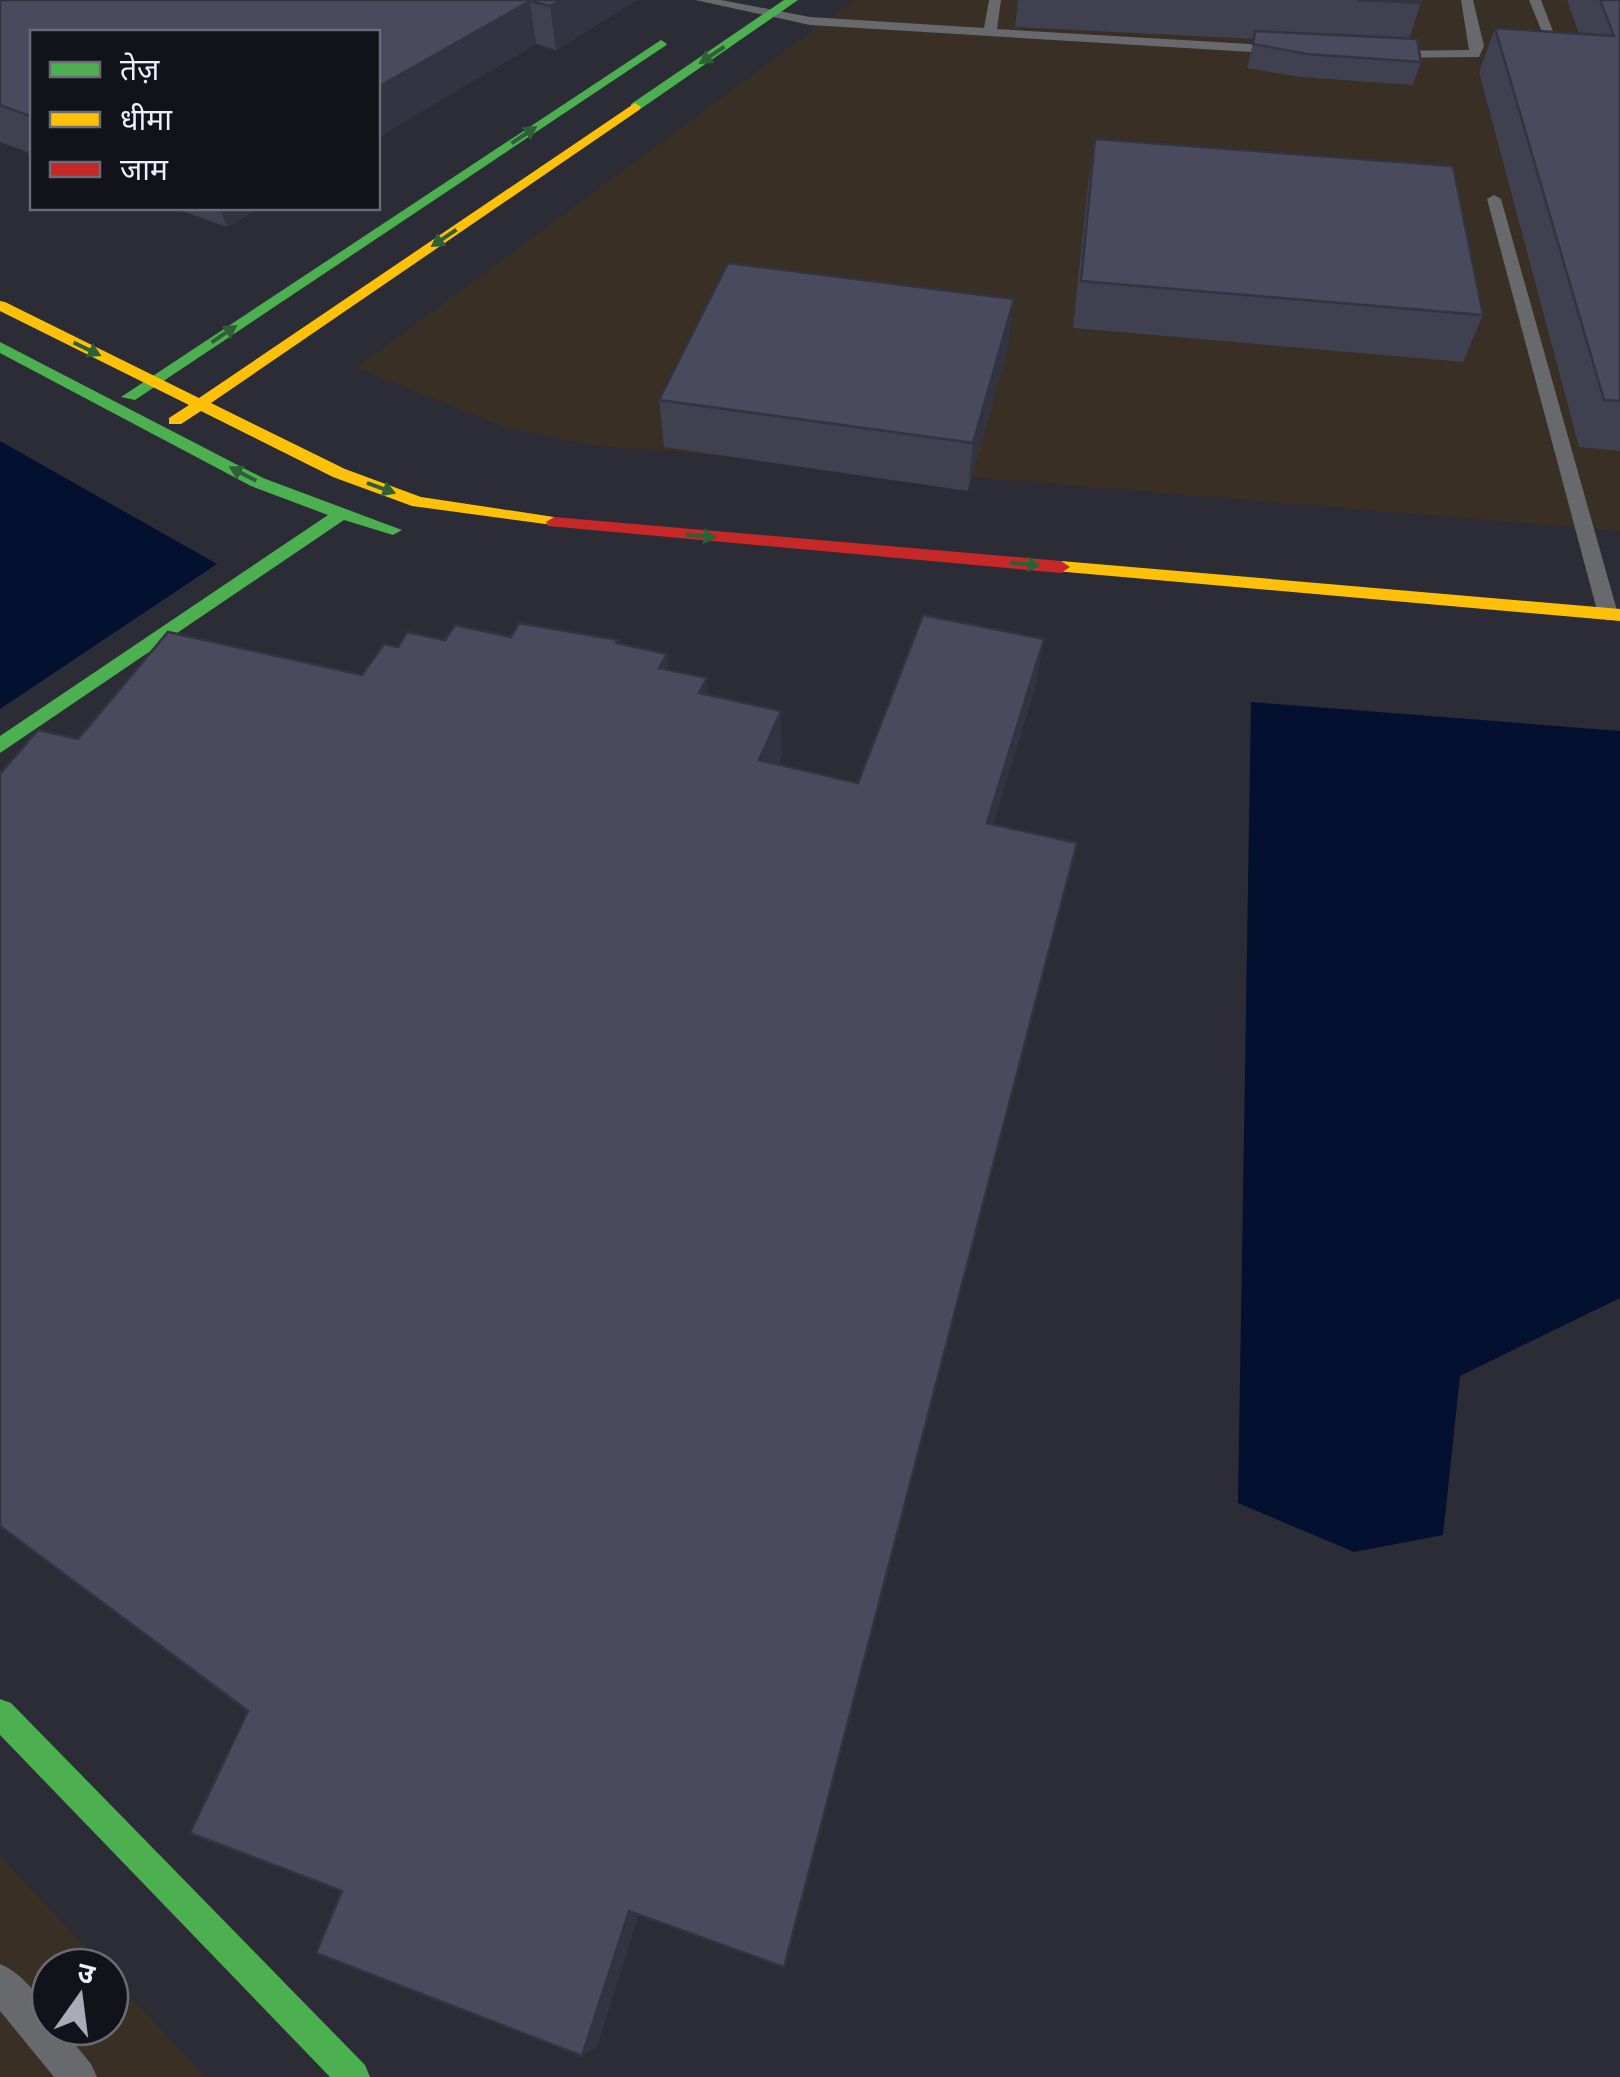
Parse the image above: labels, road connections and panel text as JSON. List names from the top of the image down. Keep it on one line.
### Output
{"legend":["तेज़","धीमा","जाम"],"north":"top"}
